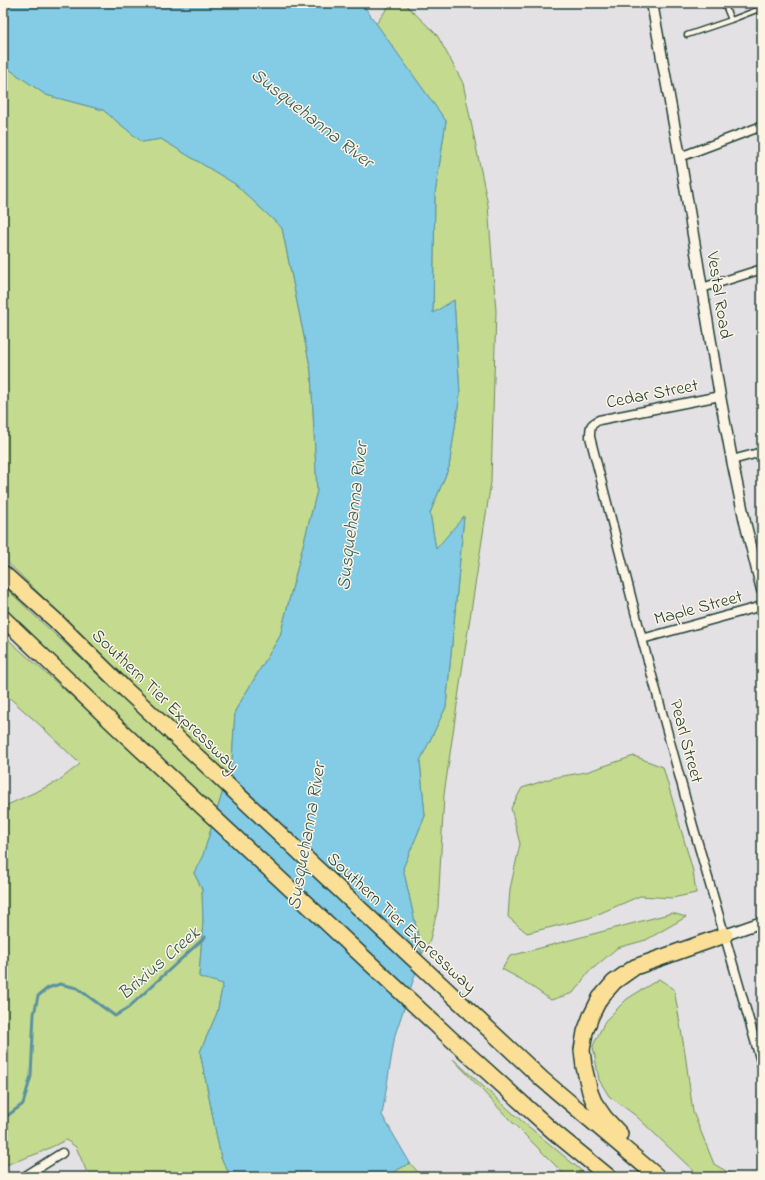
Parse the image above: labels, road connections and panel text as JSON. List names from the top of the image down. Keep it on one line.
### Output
{"streets":{"highway":["Southern Tier Expressway"],"street":["Vestal Road","Cedar Street","Maple Street","Pearl Street"]},"crossings":[["Vestal Road","Cedar Street"],["Cedar Street","Pearl Street"],["Maple Street","Pearl Street"]],"water":["Susquehanna River","Brixius Creek"]}
